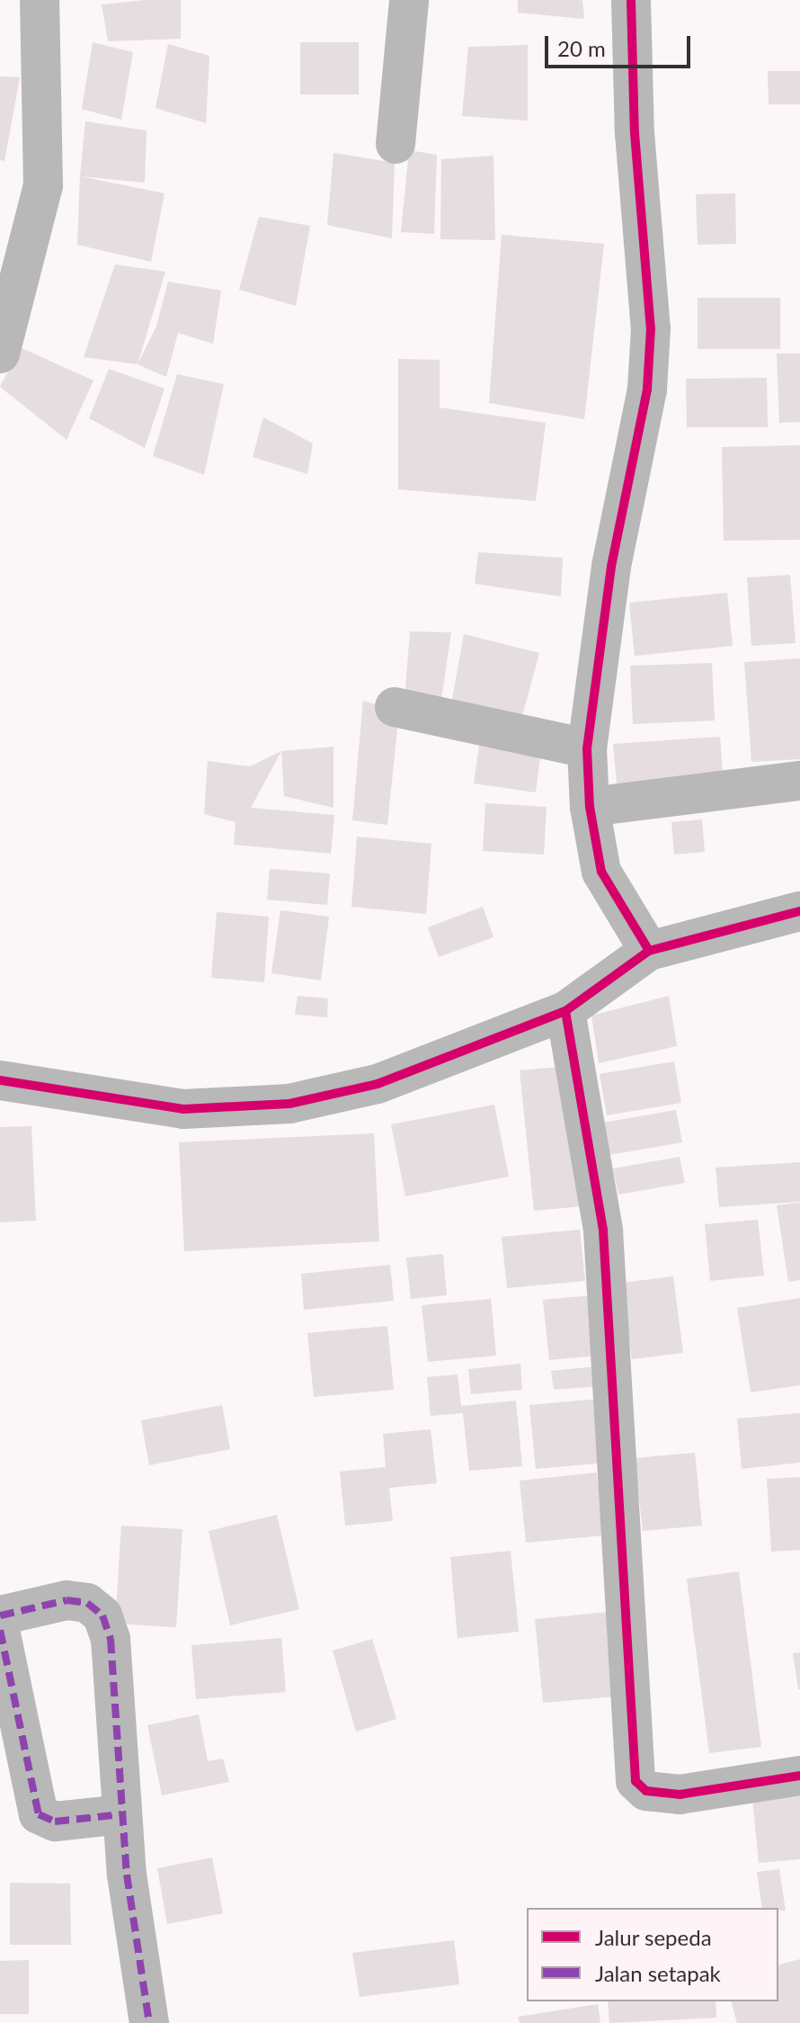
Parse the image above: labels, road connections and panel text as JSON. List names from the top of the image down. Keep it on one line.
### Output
{"legend":["Jalur sepeda","Jalan setapak"],"scale_bar":"20 m"}
